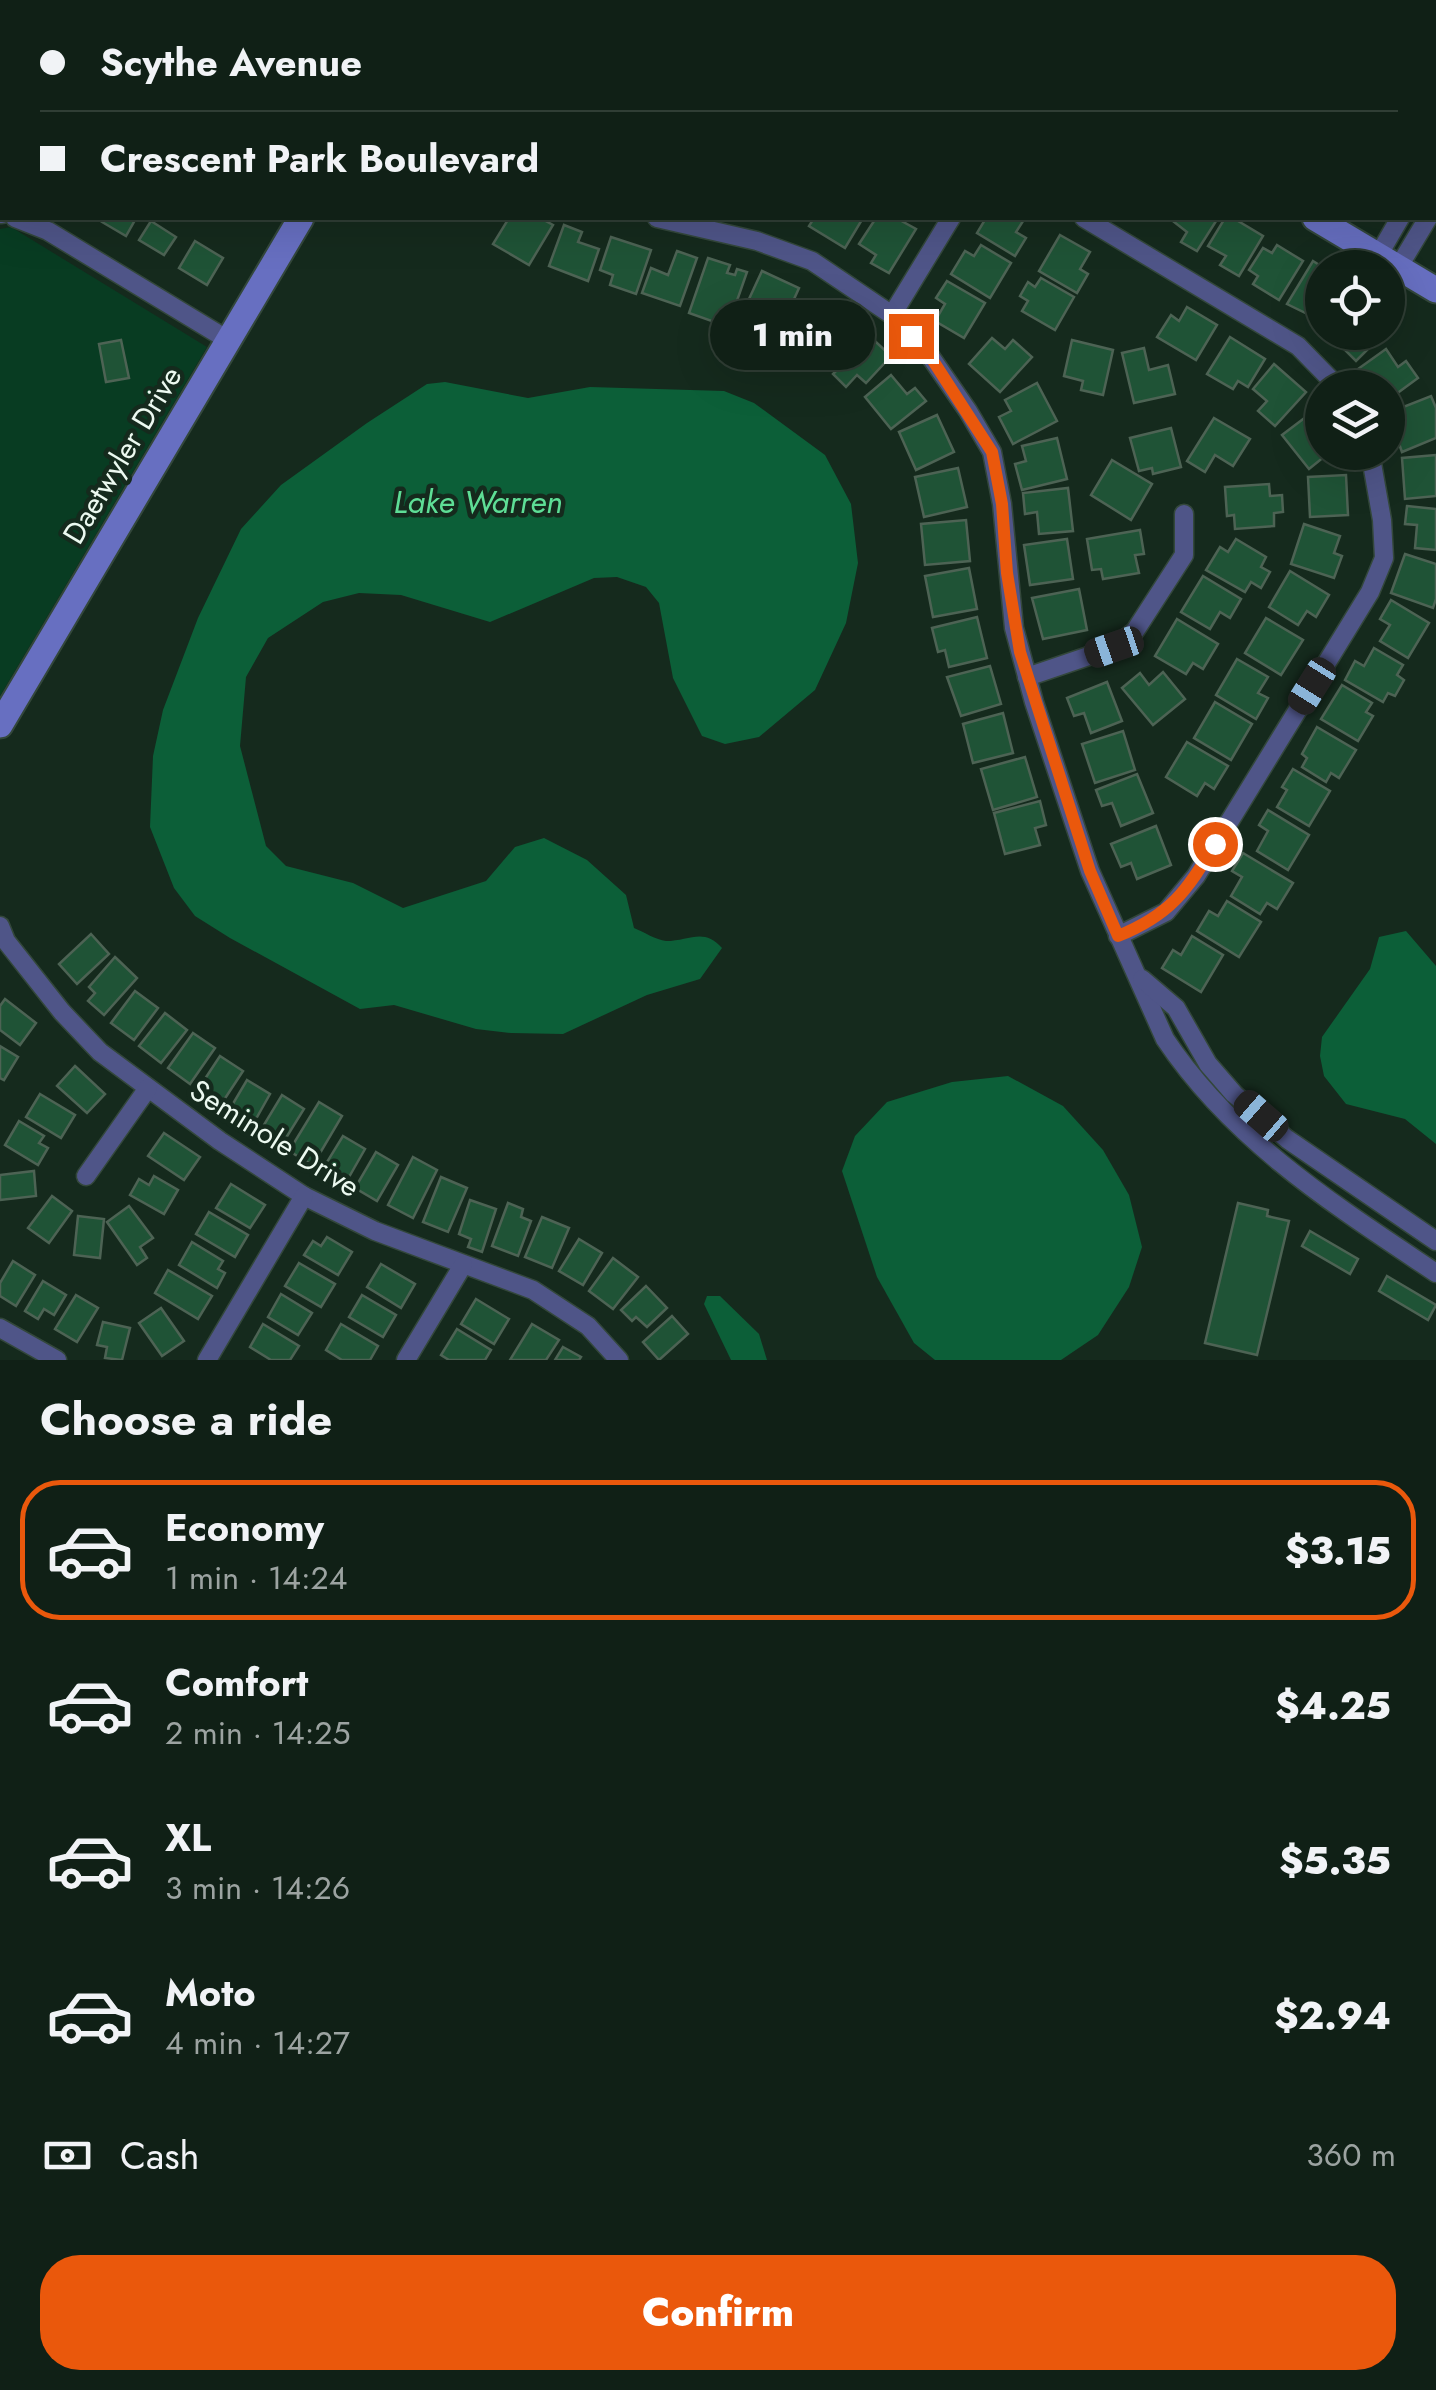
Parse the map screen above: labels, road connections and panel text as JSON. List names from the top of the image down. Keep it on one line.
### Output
{"streets":{"street":["Daetwyler Drive","Seminole Drive"]},"water":["Lake Warren"],"page":{"banner":["Scythe Avenue","Crescent Park Boulevard"],"bubble":"1 min","heading":"Choose a ride","list":[{"name":"Economy","note":"1 min · 14:24","value":"$3.15"},{"name":"Comfort","note":"2 min · 14:25","value":"$4.25"},{"name":"XL","note":"3 min · 14:26","value":"$5.35"},{"name":"Moto","note":"4 min · 14:27","value":"$2.94"}],"pay":["Cash","360 m"],"buttons":"Confirm"}}
